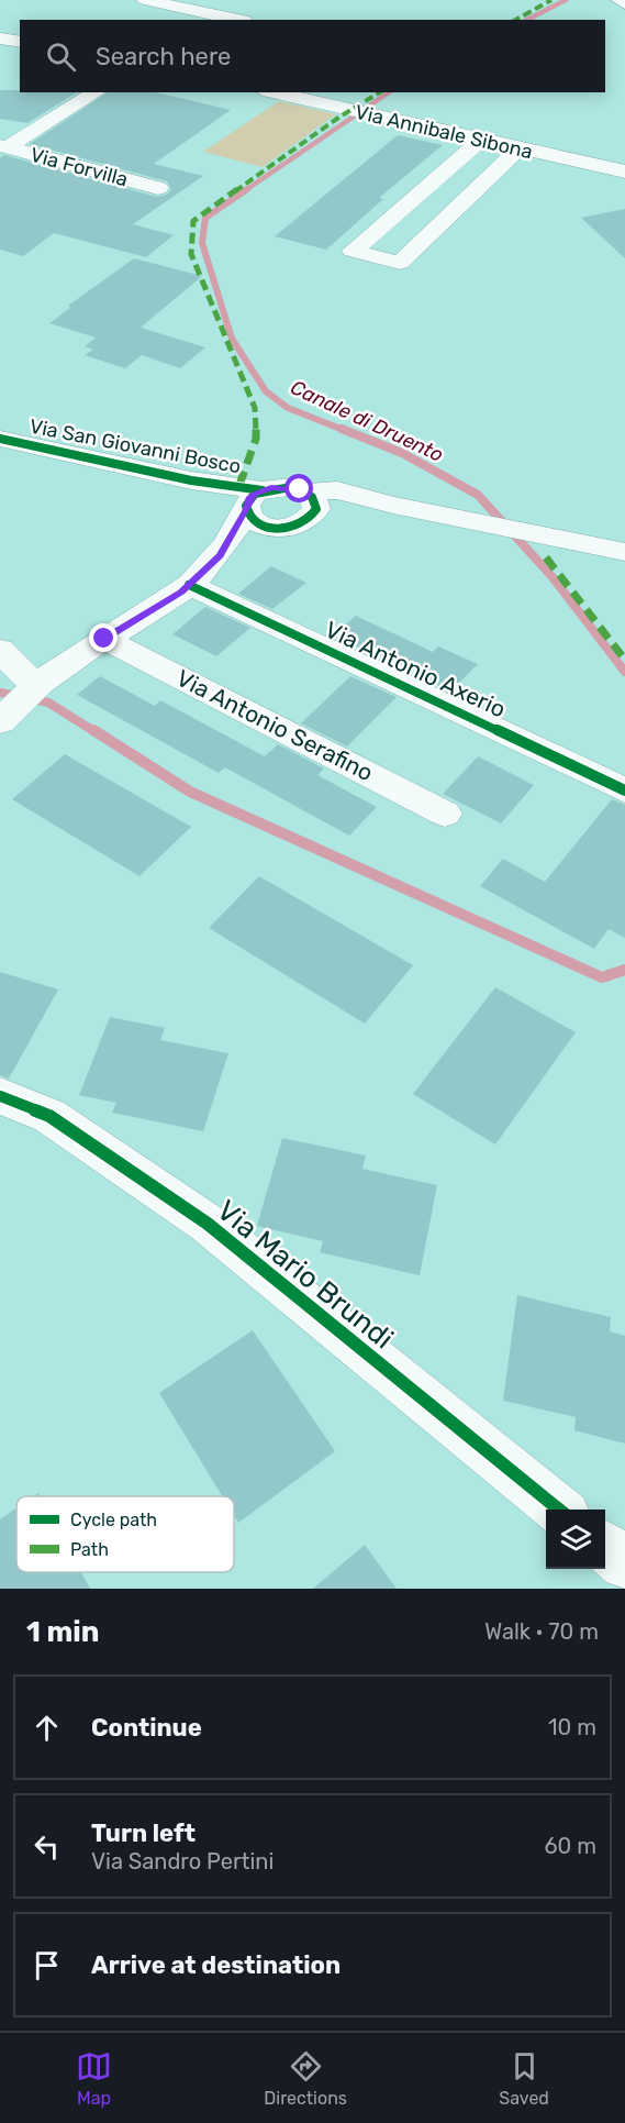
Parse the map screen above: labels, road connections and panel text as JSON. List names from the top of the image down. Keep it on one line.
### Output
{"streets":{"street":["Via Annibale Sibona","Via Forvilla","Via San Giovanni Bosco","Via Antonio Axerio","Via Antonio Serafino","Via Mario Brundi"]},"water":["Canale di Druento"],"legend":["Cycle path","Path"],"page":{"search":"Search here","heading":["1 min","Walk · 70 m"],"list":[["Continue","10 m"],["Turn left","Via Sandro Pertini","60 m"],"Arrive at destination"],"nav":["Map","Directions","Saved"]}}
